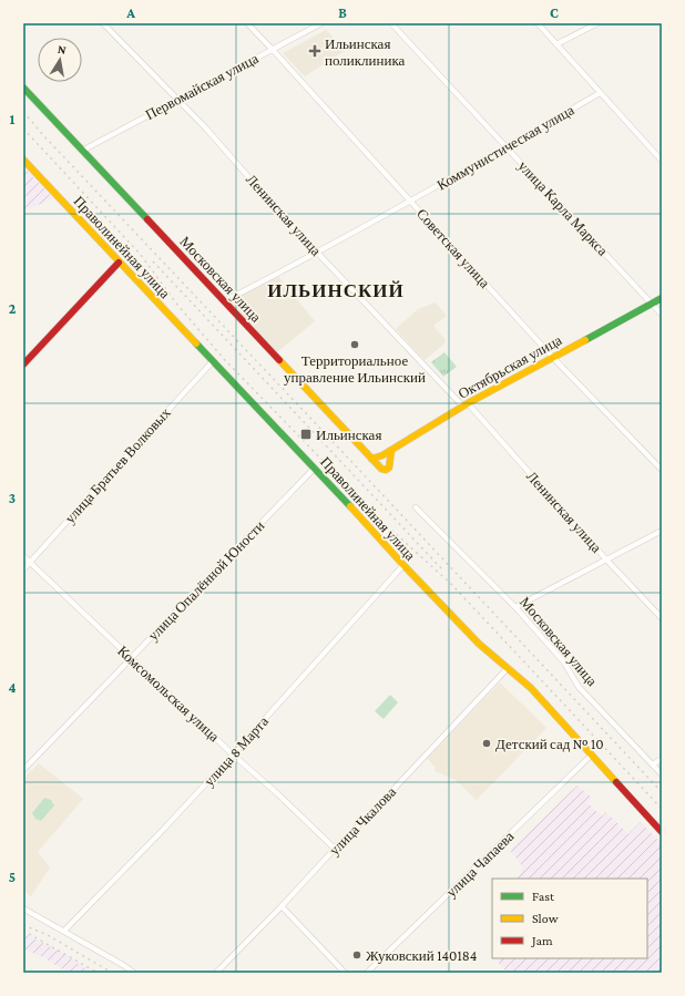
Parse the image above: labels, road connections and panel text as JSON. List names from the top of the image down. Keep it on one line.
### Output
{"streets":{"main road":["Праволинейная улица","Московская улица","Октябрьская улица"],"street":["Первомайская улица","Коммунистическая улица","улица Карла Маркса","Ленинская улица","Советская улица","улица Братьев Волковых","улица Опалённой Юности","Комсомольская улица","улица 8 Марта","улица Чкалова","улица Чапаева"]},"crossings":[["Первомайская улица","Ленинская улица"],["Первомайская улица","Советская улица"],["Первомайская улица","Московская улица"],["Коммунистическая улица","улица Карла Маркса"],["Коммунистическая улица","Ленинская улица"],["Коммунистическая улица","Советская улица"],["Коммунистическая улица","Московская улица"],["улица Карла Маркса","Октябрьская улица"],["Ленинская улица","Октябрьская улица"],["Праволинейная улица","улица Братьев Волковых"],["Праволинейная улица","улица Опалённой Юности"],["Праволинейная улица","улица 8 Марта"],["Праволинейная улица","улица Чкалова"],["Праволинейная улица","улица Чапаева"],["Советская улица","Октябрьская улица"],["Московская улица","Октябрьская улица"],["улица Братьев Волковых","Комсомольская улица"],["улица Опалённой Юности","Комсомольская улица"],["Комсомольская улица","улица 8 Марта"],["Комсомольская улица","улица Чкалова"]],"districts":["ИЛЬИНСКИЙ"],"places":{"health":["Ильинская поликлиника"],"other":["Территориальное управление Ильинский","Детский сад № 10","Жуковский 140184"],"transit":["Ильинская"]},"legend":["Fast","Slow","Jam"],"north":"top","grid":{"columns":["A","B","C"],"rows":["1","2","3","4","5"]}}
